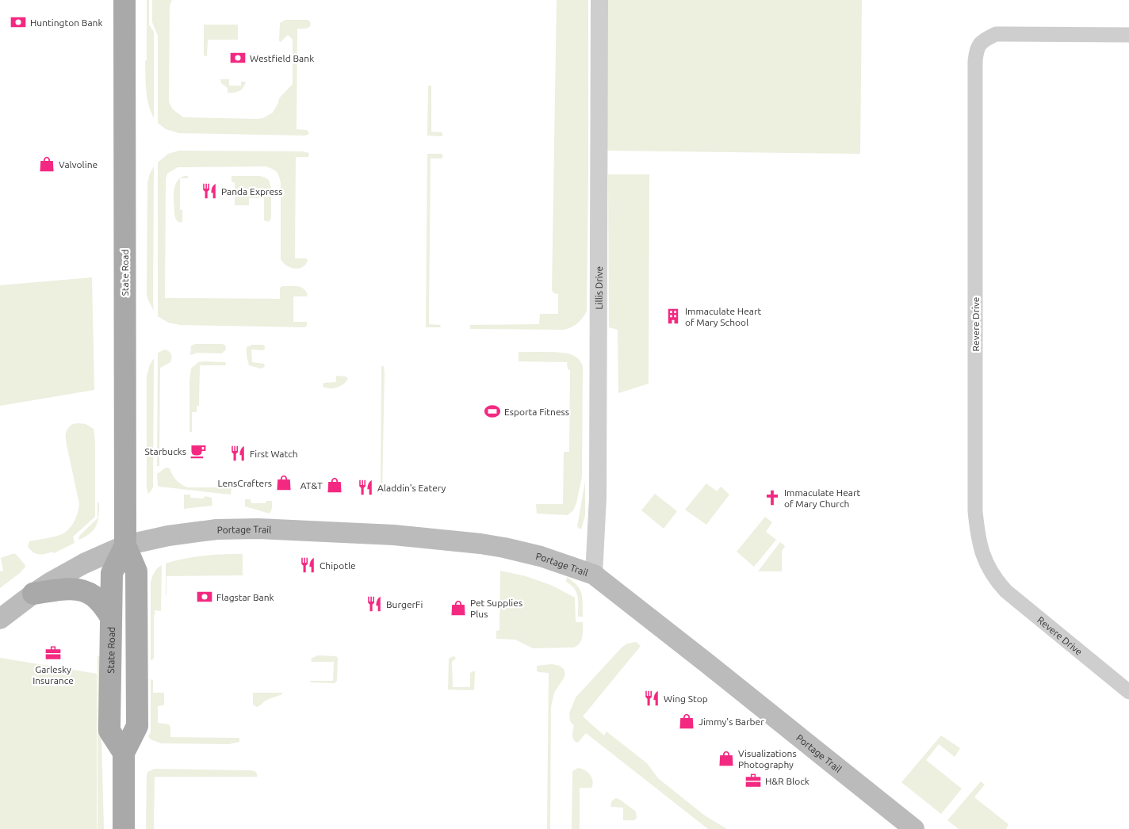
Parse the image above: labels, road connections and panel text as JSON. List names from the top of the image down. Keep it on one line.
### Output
{"streets":{"main road":["State Road","Portage Trail"],"street":["Lillis Drive","Revere Drive"]},"crossings":[["State Road","Portage Trail"],["Lillis Drive","Portage Trail"]],"places":{"bank":["Huntington Bank","Westfield Bank","Flagstar Bank"],"shop":["Valvoline","LensCrafters","AT&T","Pet Supplies Plus","Jimmy's Barber","Visualizations Photography"],"restaurant":["Panda Express","First Watch","Aladdin's Eatery","Chipotle","BurgerFi","Wing Stop"],"building":["Immaculate Heart of Mary School"],"sports":["Esporta Fitness"],"cafe":["Starbucks"],"church":["Immaculate Heart of Mary Church"],"office":["Garlesky Insurance","H&R Block"]}}
